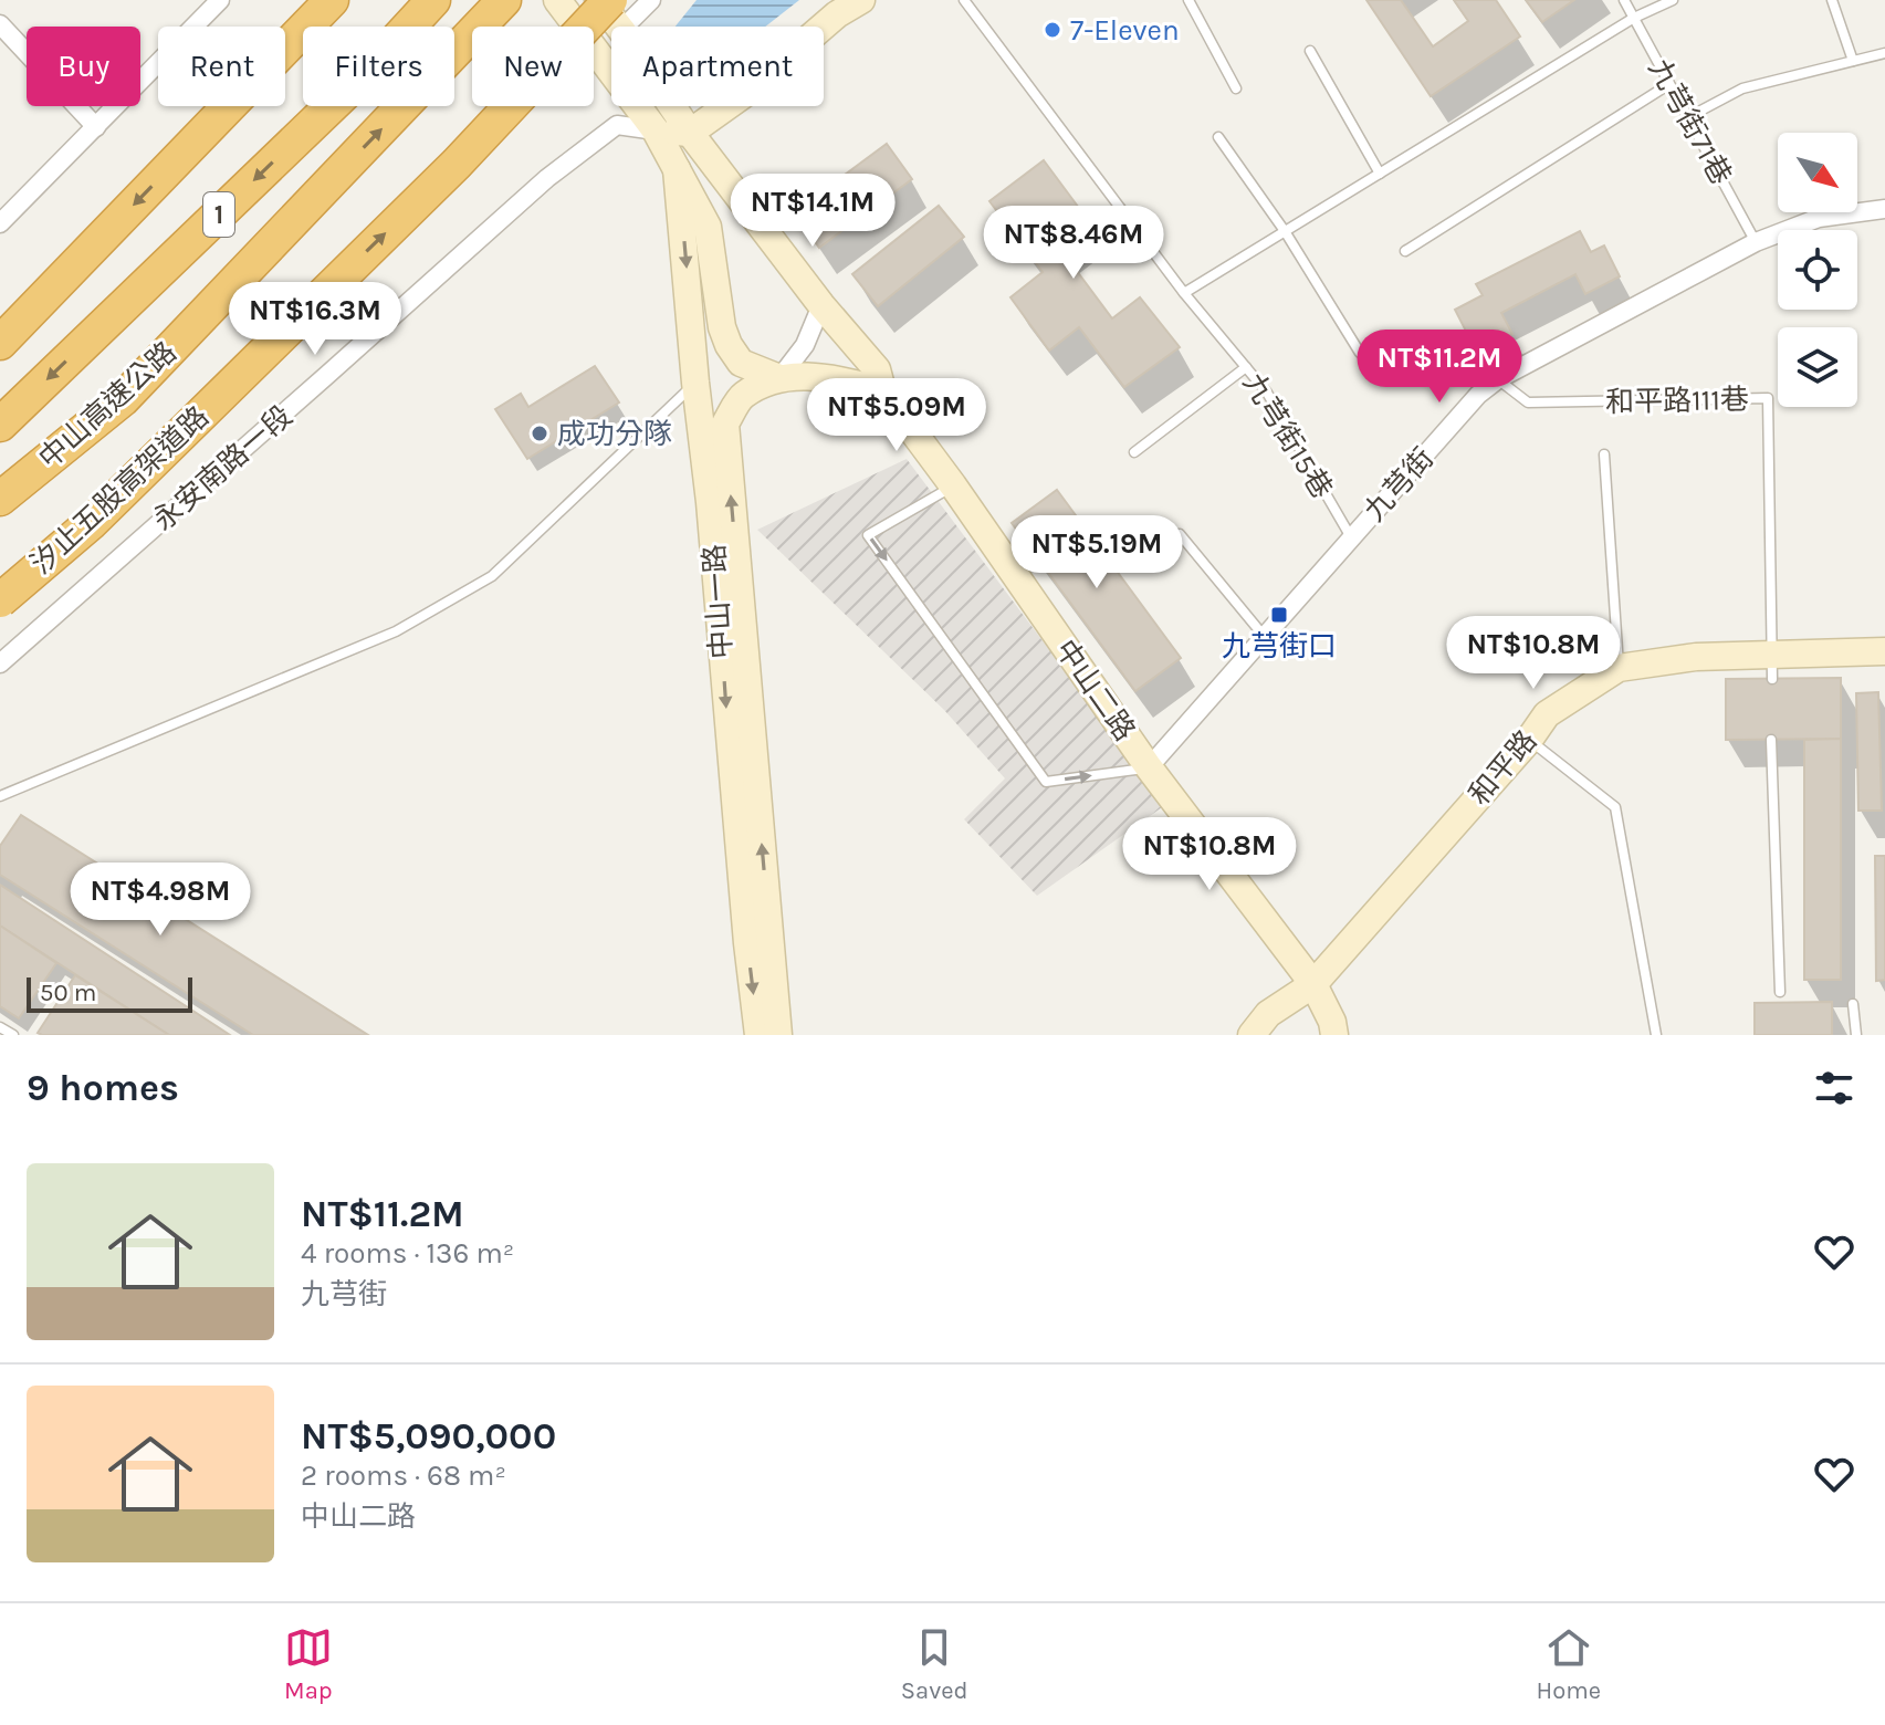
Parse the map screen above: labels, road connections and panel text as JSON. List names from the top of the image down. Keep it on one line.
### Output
{"streets":{"highway":["1","中山高速公路","汐止五股高架道路"],"street":["永安南路一段","九芎街","中山一路","中山二路","和平路"],"lane":["九芎街71巷","和平路111巷","九芎街15巷"]},"crossings":[["九芎街71巷","九芎街"],["和平路111巷","九芎街"],["和平路111巷","和平路"],["九芎街15巷","九芎街"],["永安南路一段","中山一路"],["九芎街","中山二路"],["汐止五股高架道路","中山二路"],["中山一路","中山二路"],["中山二路","和平路"]],"places":{"other":["7-Eleven","成功分隊"],"transit":["九芎街口"]},"scale_bar":"50 m","north":"bottom right","page":{"chip":["Buy","Rent","Filters","New","Apartment"],"price":["NT$14.1M","NT$8.46M","NT$16.3M","NT$11.2M","NT$5.09M","NT$5.19M","NT$10.8M","NT$10.8M","NT$4.98M"],"scale":"50 m","heading":"9 homes","list":[{"name":"NT$11.2M","note":"4 rooms · 136 m² · 九芎街"},{"name":"NT$5,090,000","note":"2 rooms · 68 m² · 中山二路"}],"tabs":["Map","Saved","Home"]}}
